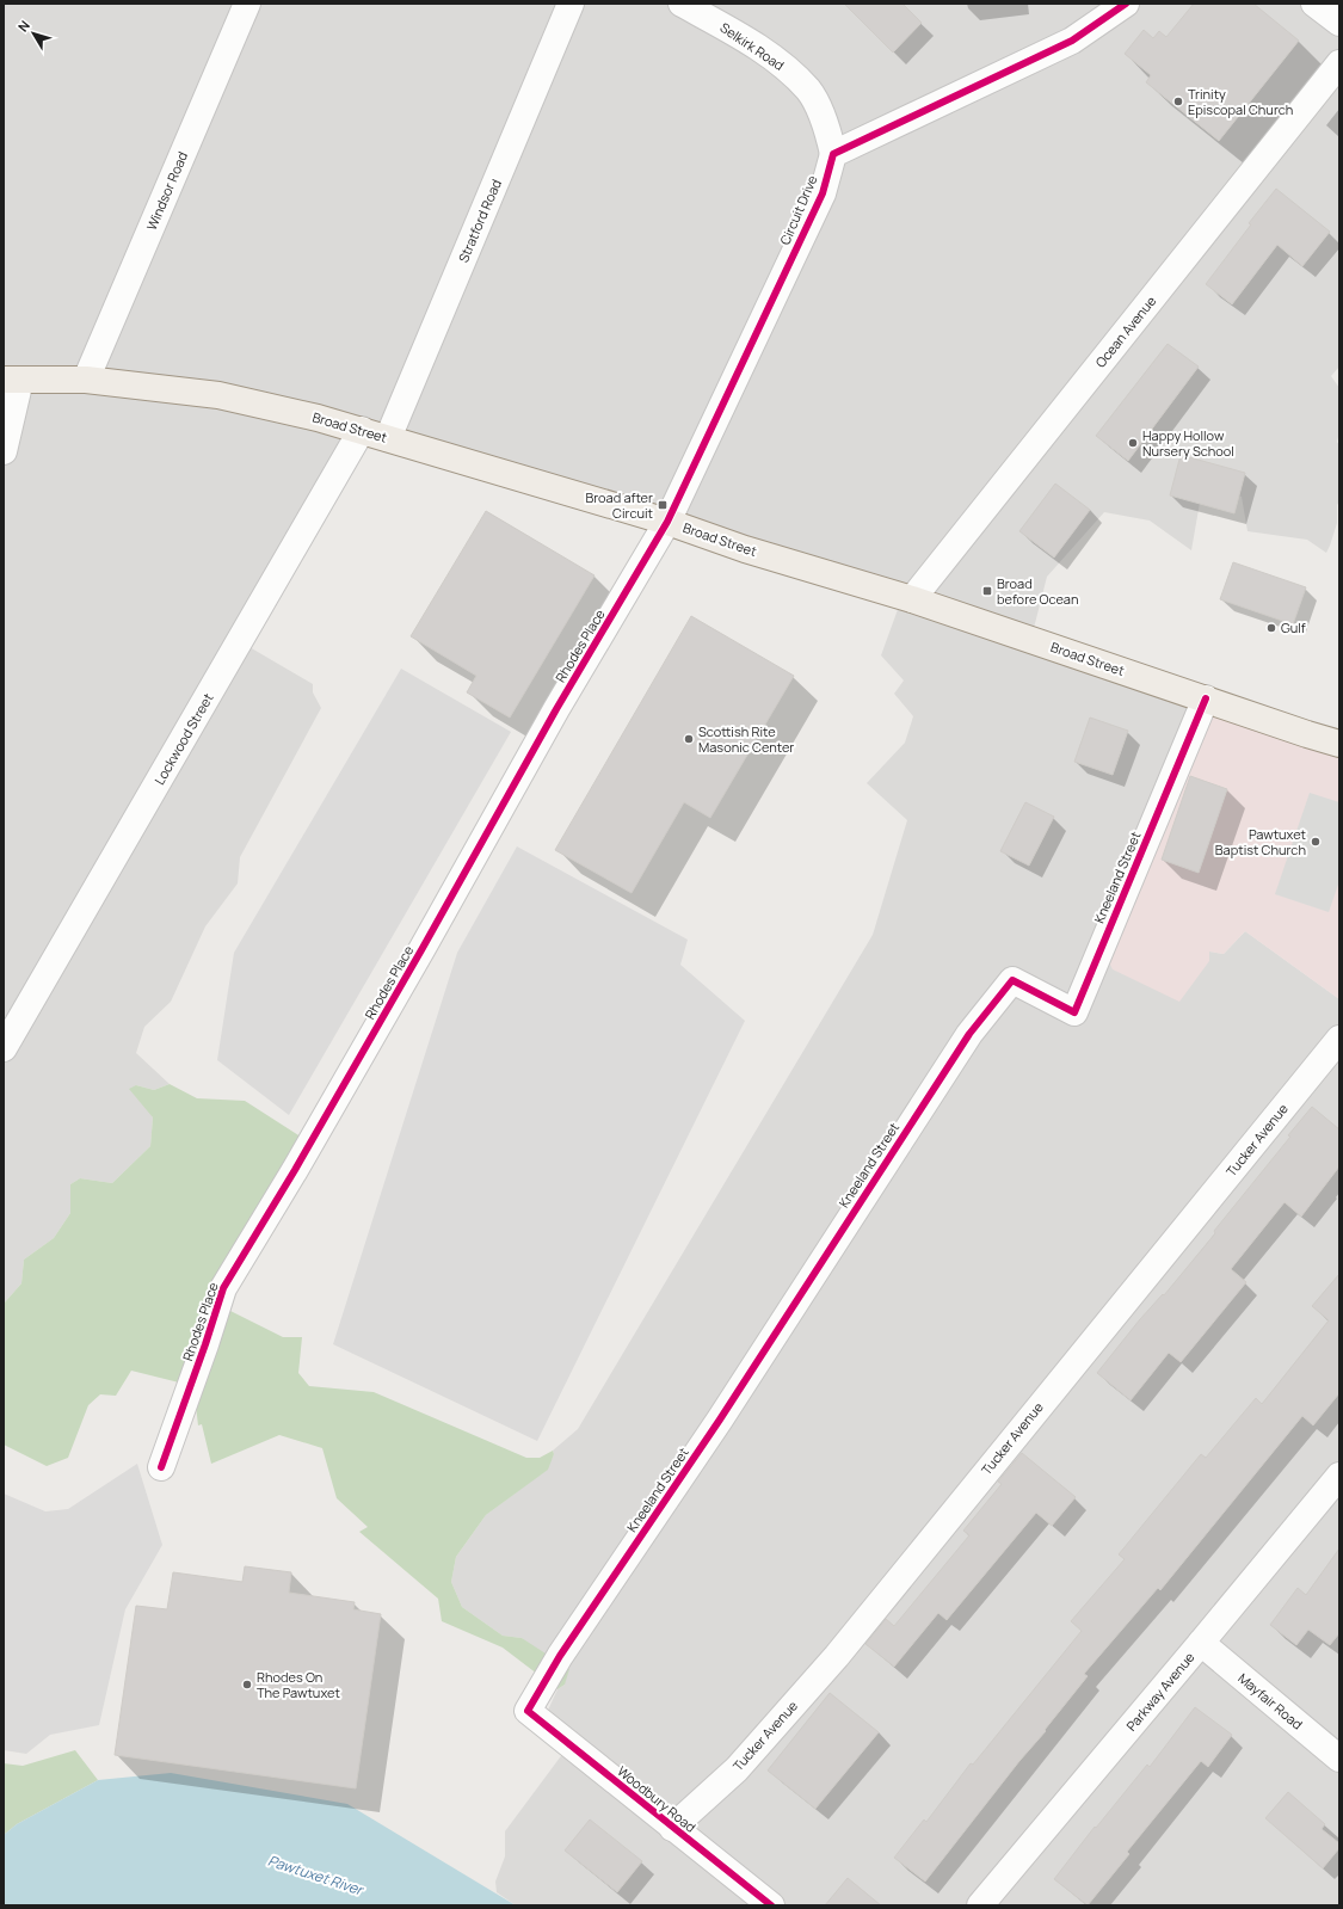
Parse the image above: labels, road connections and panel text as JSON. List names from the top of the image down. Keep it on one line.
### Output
{"streets":{"main road":["Broad Street"],"street":["Selkirk Road","Windsor Road","Circuit Drive","Stratford Road","Ocean Avenue","Rhodes Place","Lockwood Street","Kneeland Street","Tucker Avenue","Parkway Avenue","Mayfair Road","Woodbury Road"]},"crossings":[["Selkirk Road","Circuit Drive"],["Windsor Road","Broad Street"],["Circuit Drive","Broad Street"],["Circuit Drive","Rhodes Place"],["Stratford Road","Broad Street"],["Ocean Avenue","Broad Street"],["Broad Street","Rhodes Place"],["Broad Street","Lockwood Street"],["Broad Street","Kneeland Street"],["Kneeland Street","Woodbury Road"],["Tucker Avenue","Woodbury Road"],["Parkway Avenue","Mayfair Road"]],"water":["Pawtuxet River"],"places":{"other":["Trinity Episcopal Church","Happy Hollow Nursery School","Gulf","Scottish Rite Masonic Center","Pawtuxet Baptist Church","Rhodes On The Pawtuxet"],"transit":["Broad after Circuit","Broad before Ocean"]},"north":"top left"}
